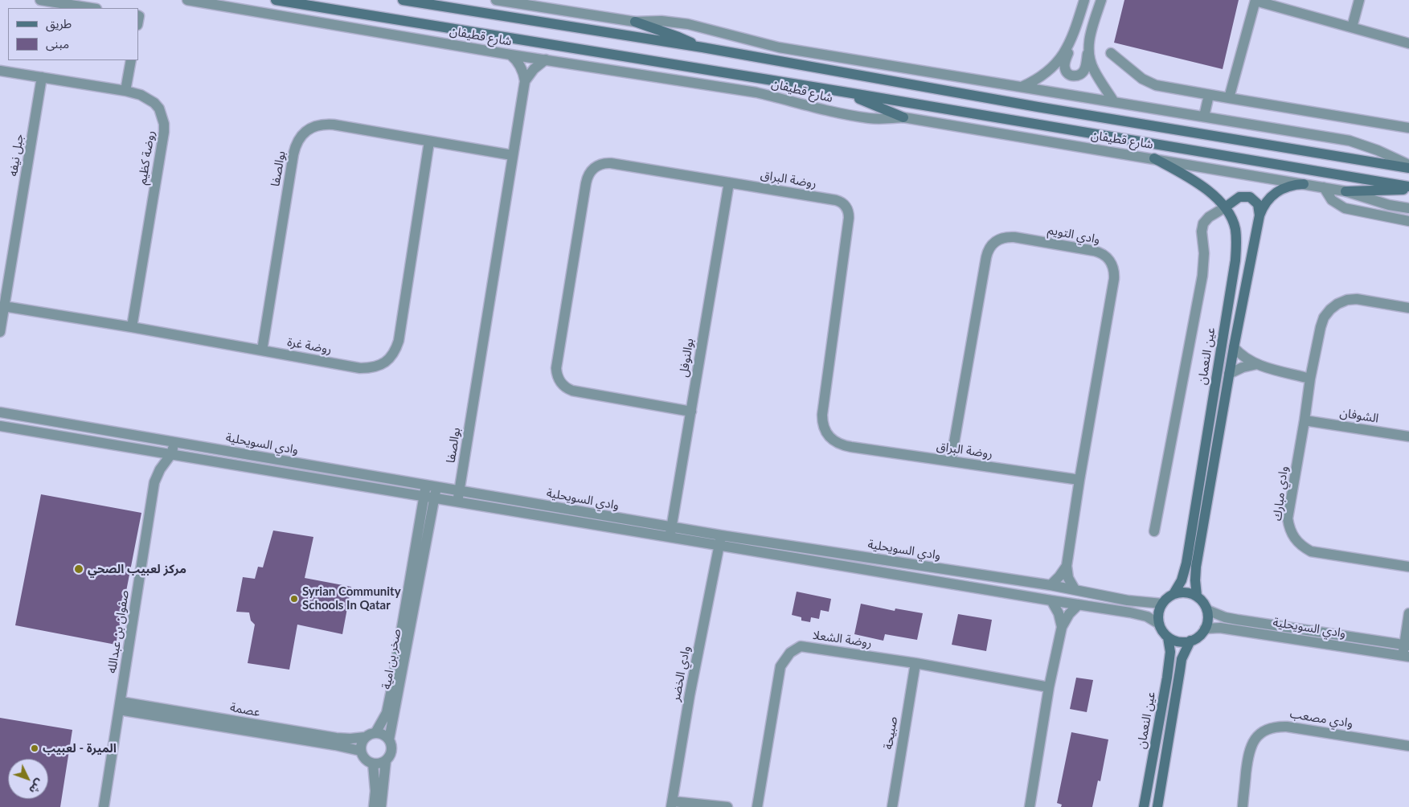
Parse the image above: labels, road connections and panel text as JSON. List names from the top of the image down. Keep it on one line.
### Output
{"streets":{"street":["شارع قطيفان","جبل نيفه","روضة كظيم","بوالصفا","روضة البراق","وادي التويم","روضة غرة","عين النعمان","بوالنوفل","الشوفان","وادي السويحلية","وادي مبارك","صفوان بن عبدالله","روضة الشعلا","صخر بن امية","وادي الخضر","عصمة","وادي مصعب","صبيحة"]},"crossings":[["شارع قطيفان","بوالصفا"],["شارع قطيفان","عين النعمان"],["جبل نيفه","روضة كظيم"],["جبل نيفه","روضة غرة"],["روضة كظيم","روضة غرة"],["بوالصفا","روضة غرة"],["بوالصفا","وادي السويحلية"],["روضة البراق","وادي التويم"],["روضة البراق","بوالنوفل"],["وادي التويم","وادي السويحلية"],["عين النعمان","وادي السويحلية"],["بوالنوفل","وادي السويحلية"],["الشوفان","وادي مبارك"],["وادي السويحلية","صفوان بن عبدالله"],["وادي السويحلية","صخر بن امية"],["وادي السويحلية","وادي الخضر"],["صفوان بن عبدالله","عصمة"],["روضة الشعلا","صبيحة"],["صخر بن امية","عصمة"]],"places":["مركز لعبيب الصحي","Syrian Community Schools In Qatar","الميرة - لعبيب"],"legend":["طريق","مبنى"],"north":"bottom right"}
